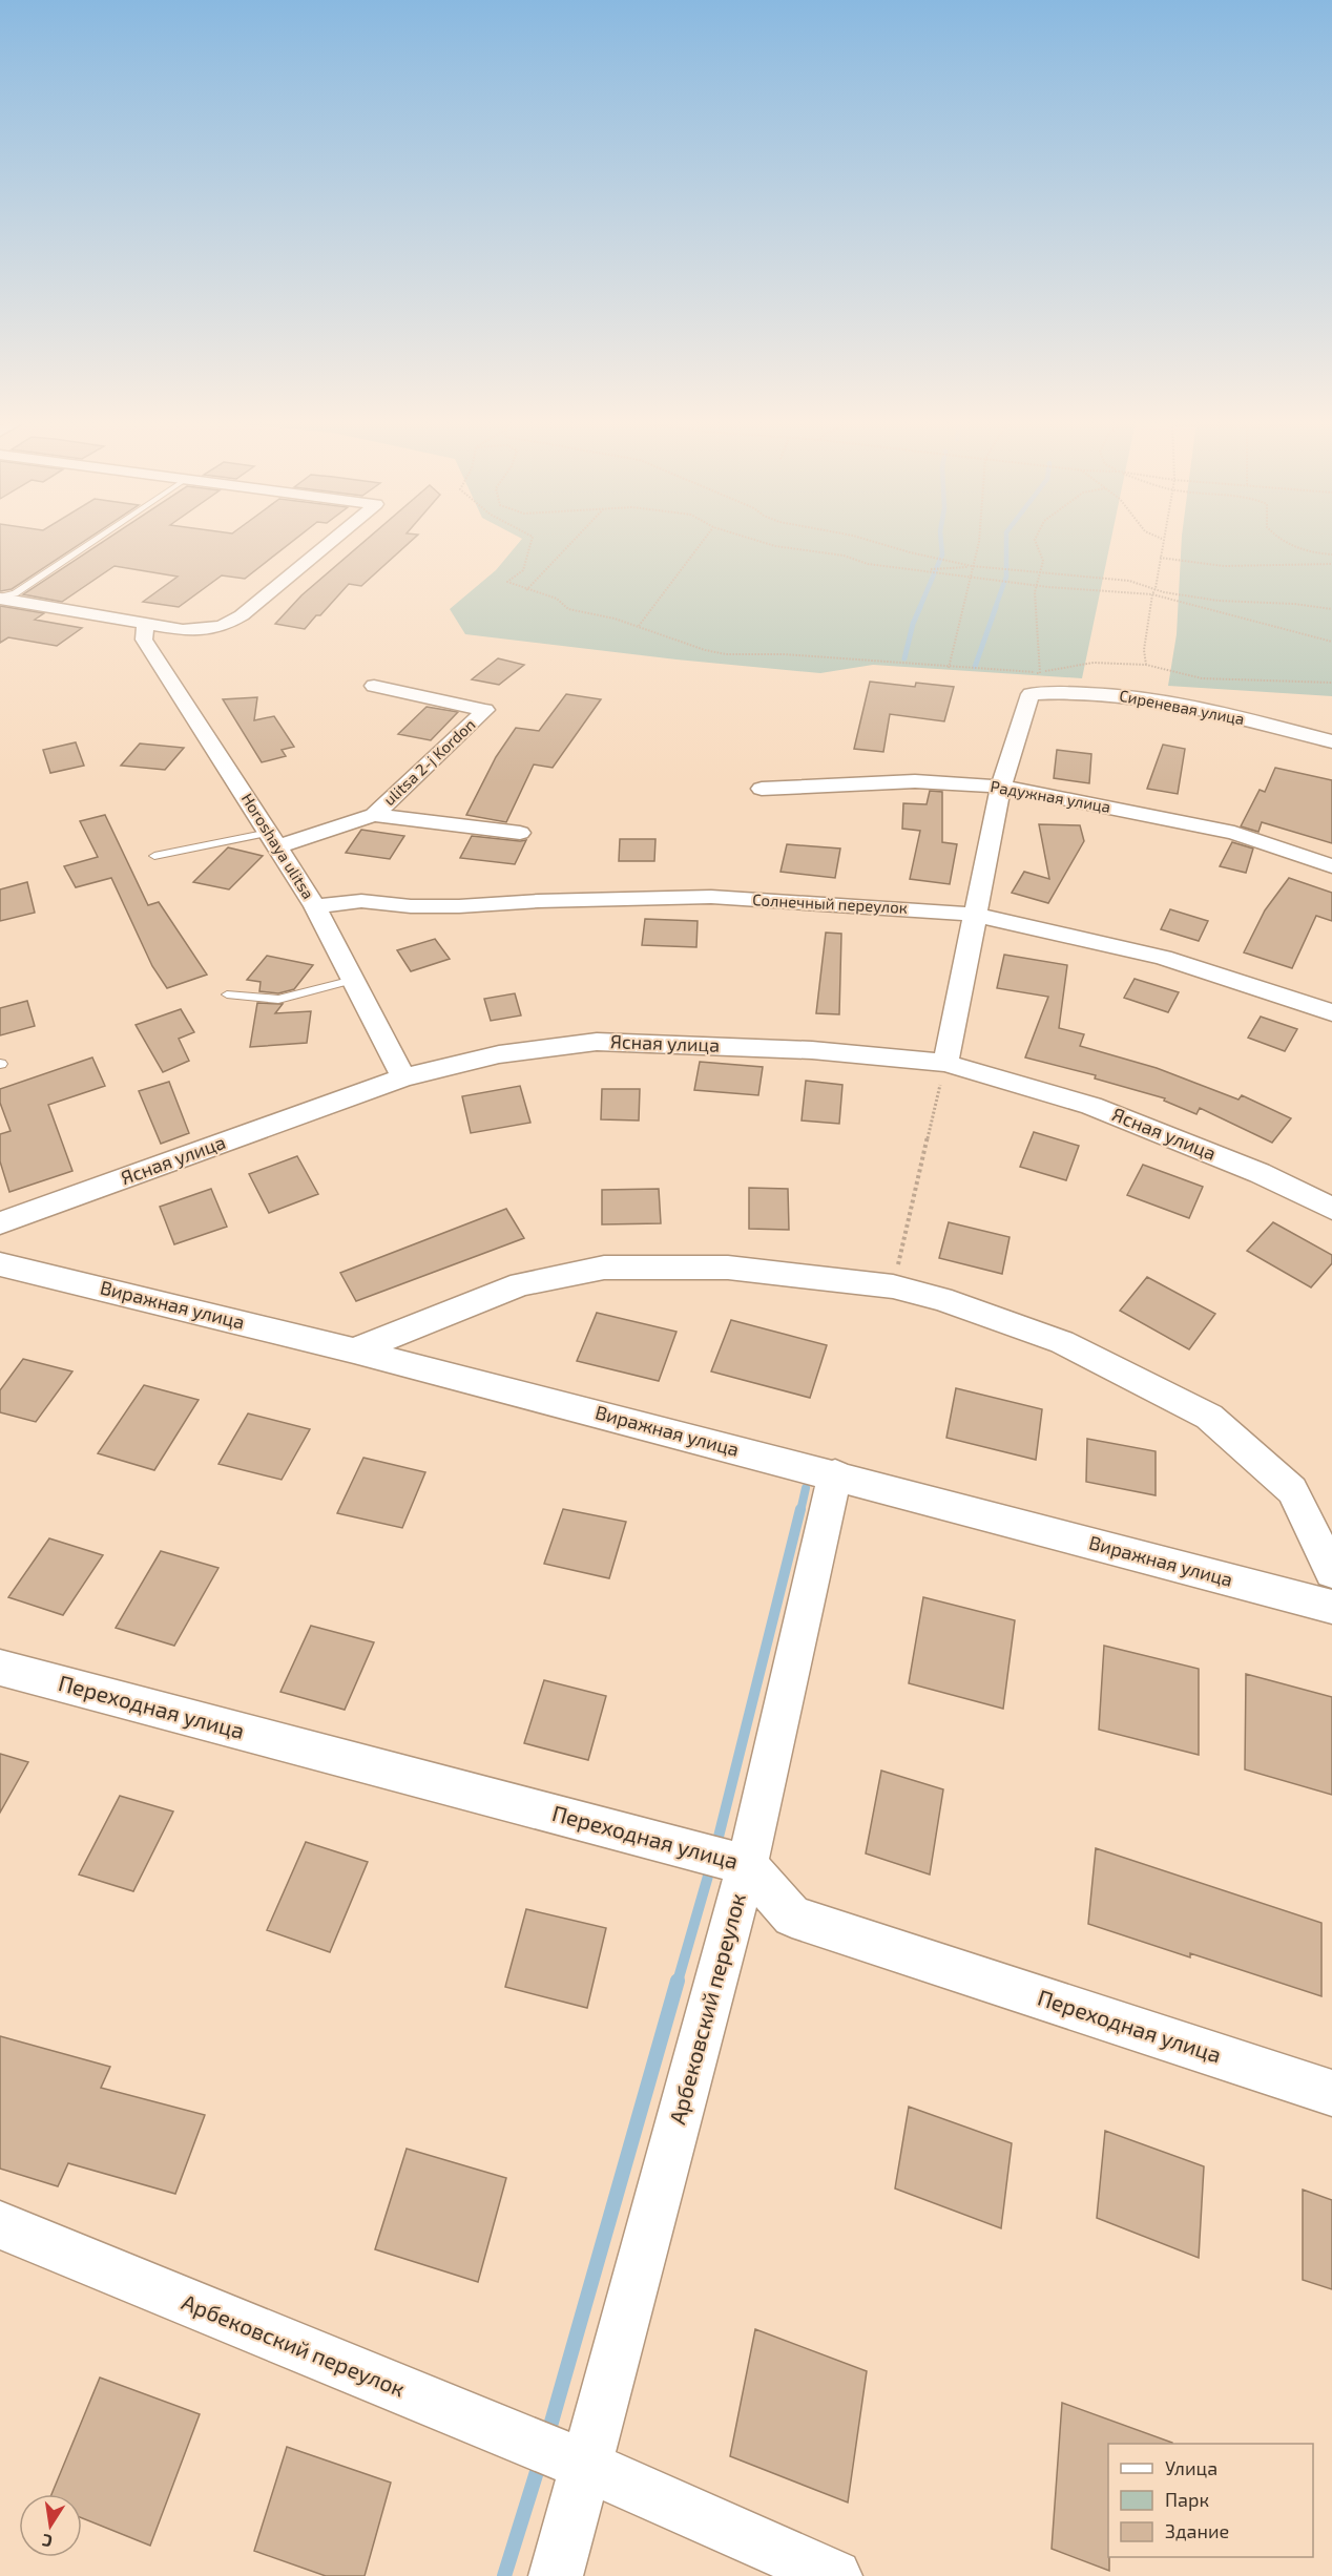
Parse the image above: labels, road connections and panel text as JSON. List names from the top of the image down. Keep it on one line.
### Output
{"streets":{"street":["Сиреневая улица","ulitsa 2-j Kordon","Радужная улица","Horoshaya ulitsa","Солнечный переулок","Ясная улица","Виражная улица","Переходная улица","Арбековский переулок"]},"crossings":[["ulitsa 2-j Kordon","Horoshaya ulitsa"],["Horoshaya ulitsa","Солнечный переулок"],["Horoshaya ulitsa","Ясная улица"],["Виражная улица","Арбековский переулок"],["Переходная улица","Арбековский переулок"]],"legend":["Улица","Парк","Здание"],"north":"bottom"}
